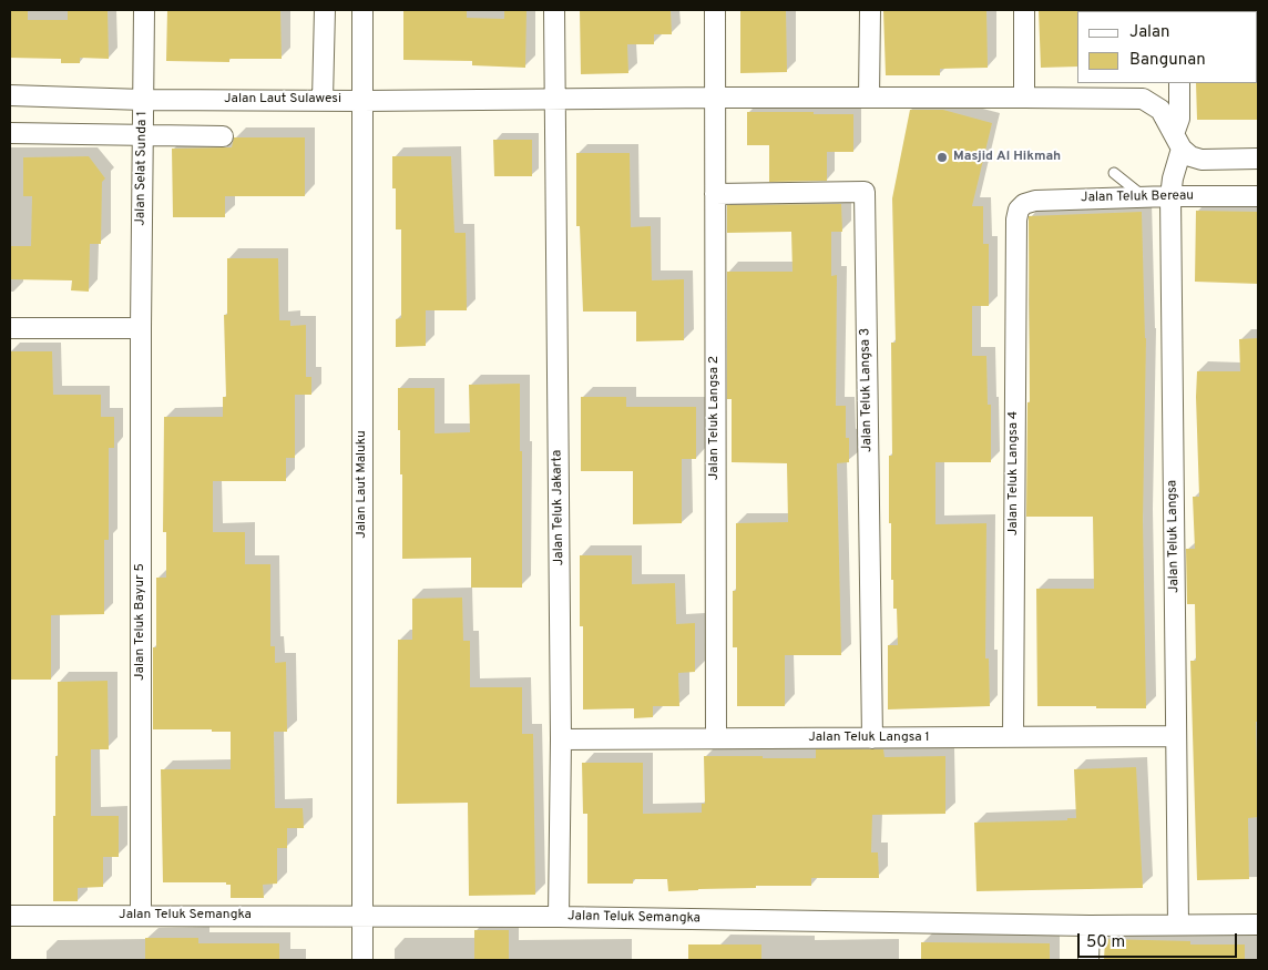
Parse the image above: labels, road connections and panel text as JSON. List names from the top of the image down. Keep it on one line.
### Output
{"streets":{"street":["Jalan Laut Sulawesi","Jalan Selat Sunda 1","Jalan Teluk Bereau","Jalan Teluk Langsa 3","Jalan Teluk Langsa 2","Jalan Teluk Langsa 4","Jalan Laut Maluku","Jalan Teluk Jakarta","Jalan Teluk Langsa","Jalan Teluk Bayur 5","Jalan Teluk Langsa 1","Jalan Teluk Semangka"]},"crossings":[["Jalan Laut Sulawesi","Jalan Selat Sunda 1"],["Jalan Laut Sulawesi","Jalan Teluk Langsa 2"],["Jalan Laut Sulawesi","Jalan Laut Maluku"],["Jalan Laut Sulawesi","Jalan Teluk Jakarta"],["Jalan Laut Sulawesi","Jalan Teluk Langsa"],["Jalan Selat Sunda 1","Jalan Teluk Bayur 5"],["Jalan Teluk Bereau","Jalan Teluk Langsa 4"],["Jalan Teluk Bereau","Jalan Teluk Langsa"],["Jalan Teluk Langsa 3","Jalan Teluk Langsa 2"],["Jalan Teluk Langsa 3","Jalan Teluk Langsa 1"],["Jalan Teluk Langsa 2","Jalan Teluk Langsa 1"],["Jalan Teluk Langsa 4","Jalan Teluk Langsa 1"],["Jalan Laut Maluku","Jalan Teluk Semangka"],["Jalan Teluk Jakarta","Jalan Teluk Langsa 1"],["Jalan Teluk Jakarta","Jalan Teluk Semangka"],["Jalan Teluk Langsa","Jalan Teluk Langsa 1"],["Jalan Teluk Langsa","Jalan Teluk Semangka"],["Jalan Teluk Bayur 5","Jalan Teluk Semangka"]],"places":["Masjid Al Hikmah"],"legend":["Jalan","Bangunan"],"scale_bar":"50 m"}
